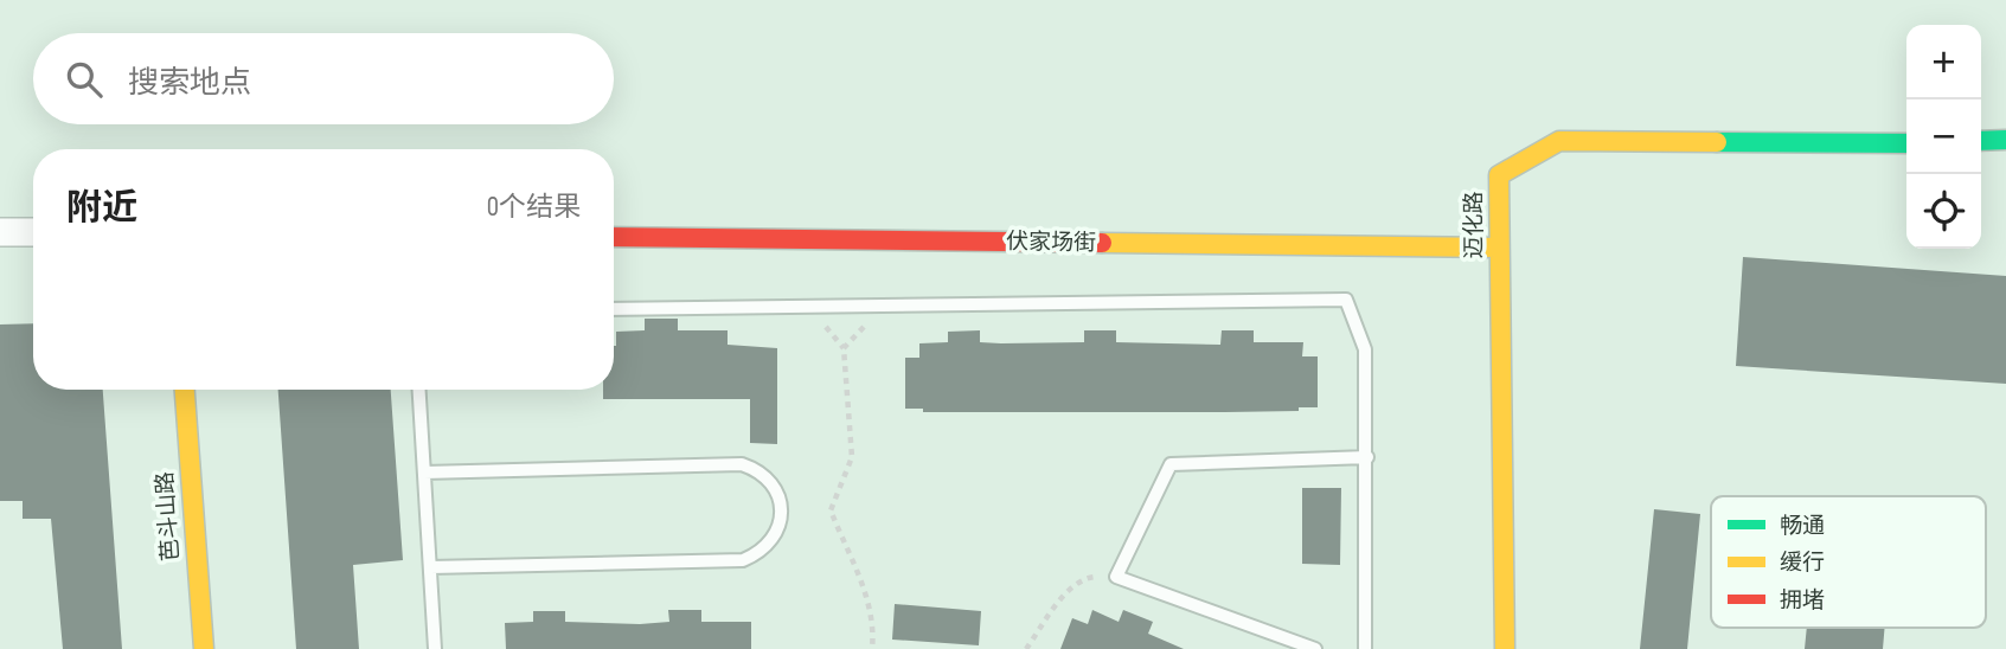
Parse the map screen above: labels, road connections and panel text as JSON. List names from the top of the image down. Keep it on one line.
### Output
{"streets":{"street":["迈化路","伏家场街","芭斗山路"]},"crossings":[["迈化路","伏家场街"]],"legend":["畅通","缓行","拥堵"],"page":{"map_buttons":["+","−"],"search":"搜索地点","heading":["附近","0个结果"]}}
